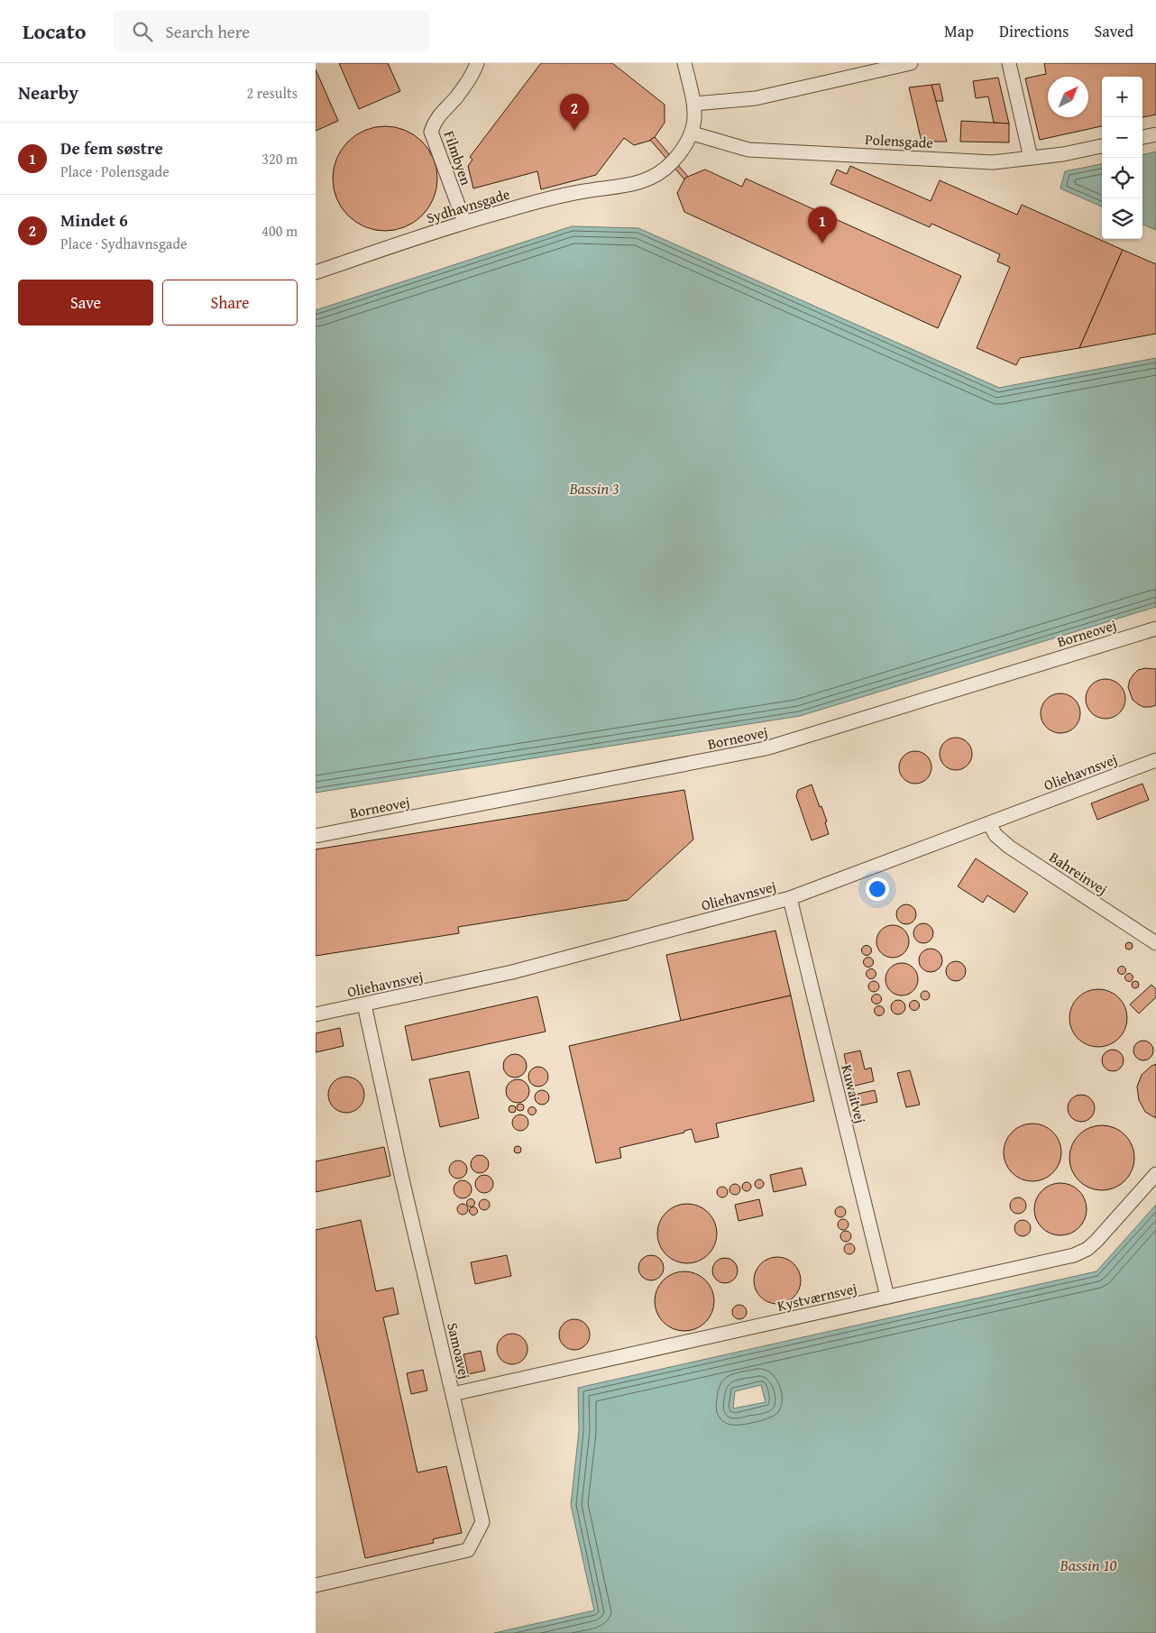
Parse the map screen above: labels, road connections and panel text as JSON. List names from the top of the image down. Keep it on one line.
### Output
{"streets":{"street":["Polensgade","Filmbyen","Sydhavnsgade","Borneovej","Oliehavnsvej","Bahreinvej","Kuwaitvej","Kystværnsvej","Samoavej"]},"crossings":[["Polensgade","Sydhavnsgade"],["Filmbyen","Sydhavnsgade"],["Oliehavnsvej","Bahreinvej"],["Oliehavnsvej","Kuwaitvej"],["Oliehavnsvej","Samoavej"],["Kuwaitvej","Kystværnsvej"],["Kystværnsvej","Samoavej"]],"water":["Bassin 3","Bassin 10"],"north":"top right","page":{"header":"Locato","search":"Search here","nav":["Map","Directions","Saved"],"heading":["Nearby","2 results"],"map_buttons":["+","−"],"pins":["2","1"],"list":[{"mark":"1","name":"De fem søstre","note":"Place · Polensgade","value":"320 m"},{"mark":"2","name":"Mindet 6","note":"Place · Sydhavnsgade","value":"400 m"}],"buttons":["Save","Share"]}}
